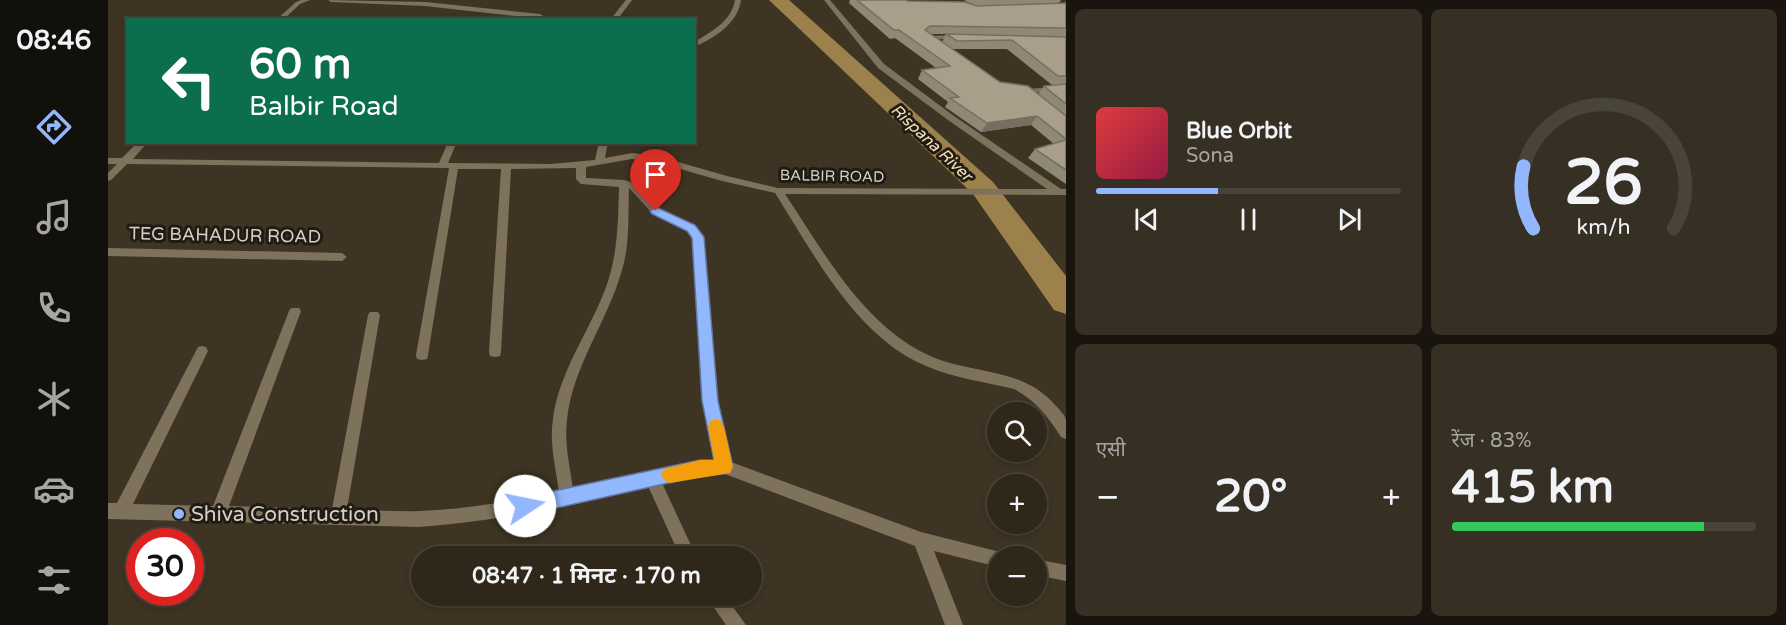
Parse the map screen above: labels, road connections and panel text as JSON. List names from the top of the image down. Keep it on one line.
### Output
{"streets":{"street":["BALBIR ROAD","TEG BAHADUR ROAD"]},"water":["Rispana River"],"places":["Shiva Construction"],"page":{"tabs":"08:46","turn":["60 m","Balbir Road"],"song":["Blue Orbit","Sona"],"tile":["एसी",["रेंज · 83%","415 km"]],"map_buttons":["+","−"],"heat":["−","20°","+"],"limit":"30","trip":"08:47 · 1 मिनट · 170 m","gauge":["26","km/h"]}}
